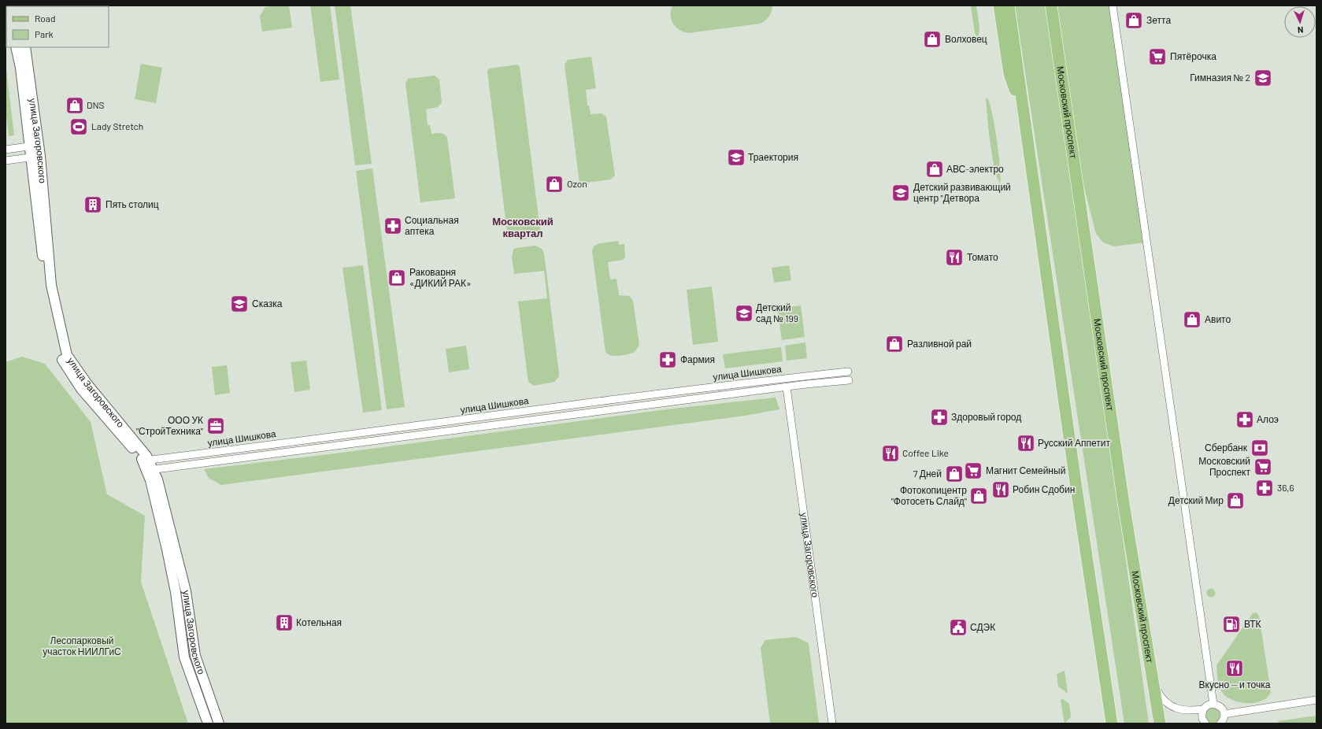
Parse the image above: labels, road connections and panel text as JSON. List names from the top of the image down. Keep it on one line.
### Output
{"streets":{"main road":["Московский проспект"],"street":["улица Загоровского","улица Шишкова"]},"crossings":[["улица Загоровского","улица Шишкова"]],"districts":["Московский квартал"],"parks":["Лесопарковый участок НИИЛГиС"],"places":{"shop":["Зетта","Волховец","DNS","АВС-электро","Ozon","Раковарня «ДИКИЙ РАК»","Авито","Разливной рай","7 Дней","Фотокопицентр \"Фотосеть Слайд\"","Детский Мир"],"supermarket":["Пятёрочка","Московский Проспект","Магнит Семейный"],"school or university":["Гимназия № 2","Траектория","Детский развивающий центр \"Детвора","Сказка","Детский сад № 199"],"sports":["Lady Stretch"],"building":["Пять столиц","Котельная"],"pharmacy":["Социальная аптека","Фармия","Здоровый город","Алоэ","36,6"],"restaurant":["Томато","Русский Аппетит","Coffee Like","Робин Сдобин","Вкусно — и точка"],"office":["ООО УК \"СтройТехника\""],"bank":["Сбербанк"],"fuel station":["ВТК"],"public building":["СДЭК"]},"legend":["Road","Park"],"north":"bottom"}
